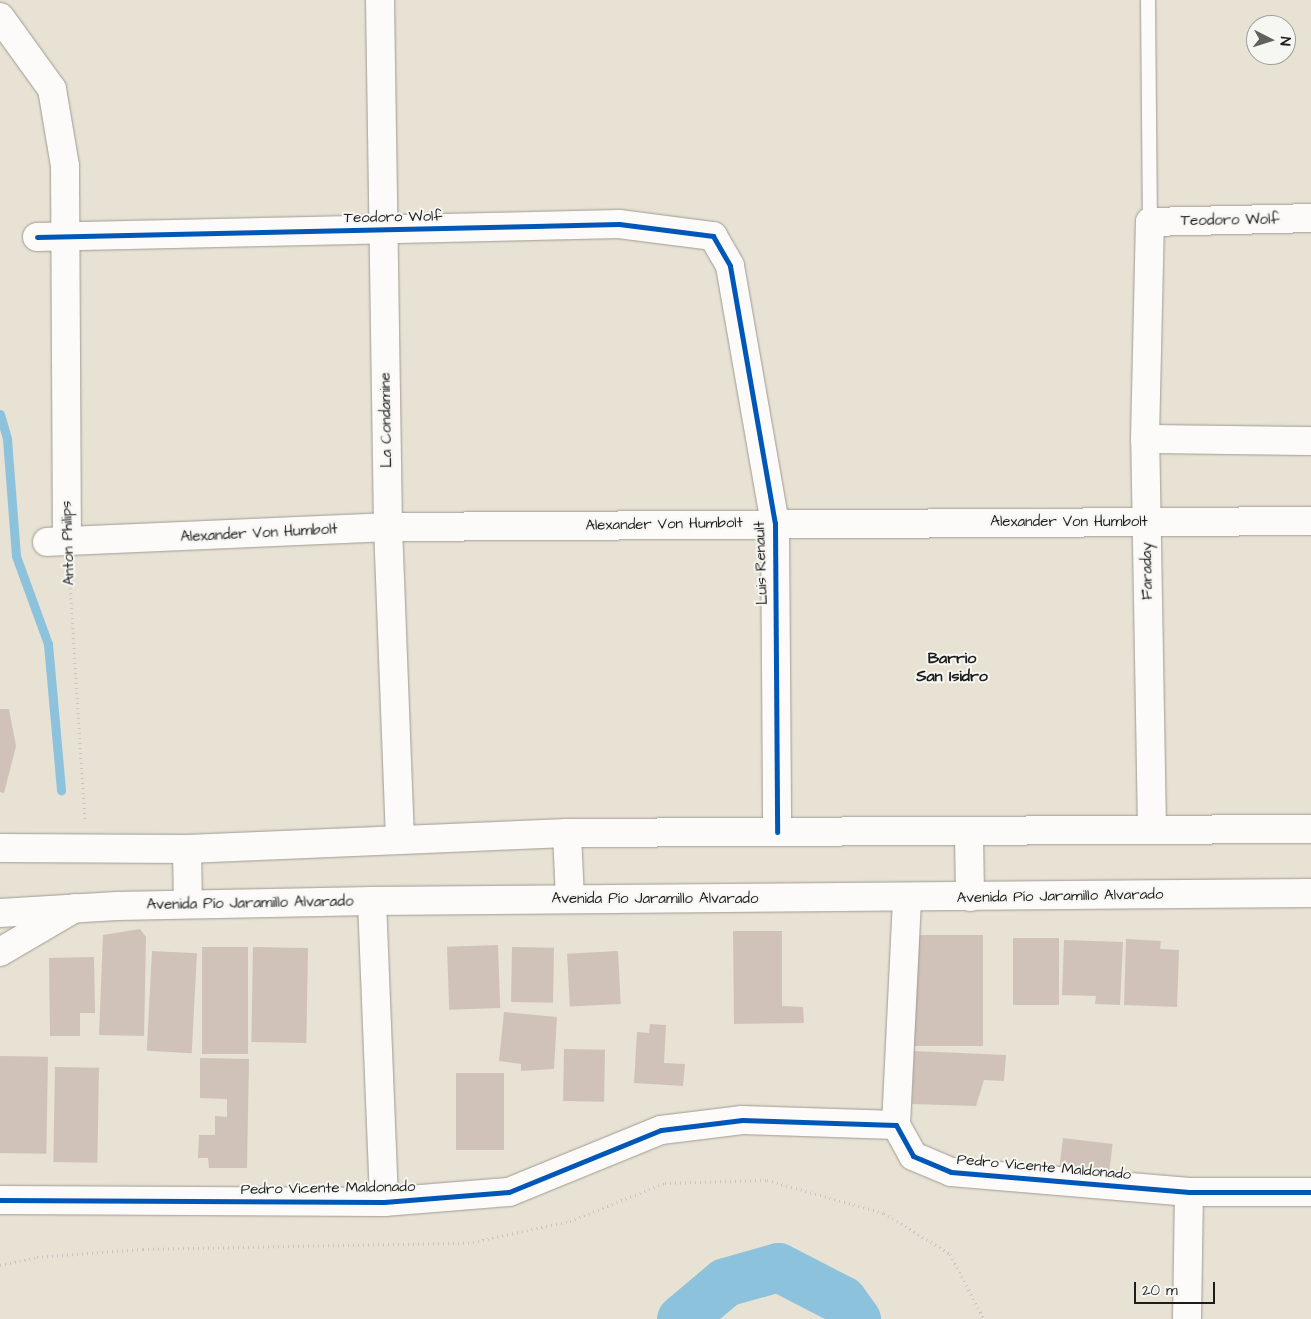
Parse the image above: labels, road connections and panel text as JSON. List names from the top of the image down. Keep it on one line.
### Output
{"streets":{"street":["Teodoro Wolf","La Condamine","Alexander Von Humbolt","Anton Philips","Luis Renault","Faraday","Avenida Pío Jaramillo Alvarado","Pedro Vicente Maldonado"]},"crossings":[["Teodoro Wolf","La Condamine"],["Teodoro Wolf","Anton Philips"],["Teodoro Wolf","Luis Renault"],["Teodoro Wolf","Faraday"],["La Condamine","Alexander Von Humbolt"],["Alexander Von Humbolt","Anton Philips"],["Alexander Von Humbolt","Luis Renault"],["Alexander Von Humbolt","Faraday"]],"districts":["Barrio San Isidro"],"scale_bar":"20 m","north":"right"}
